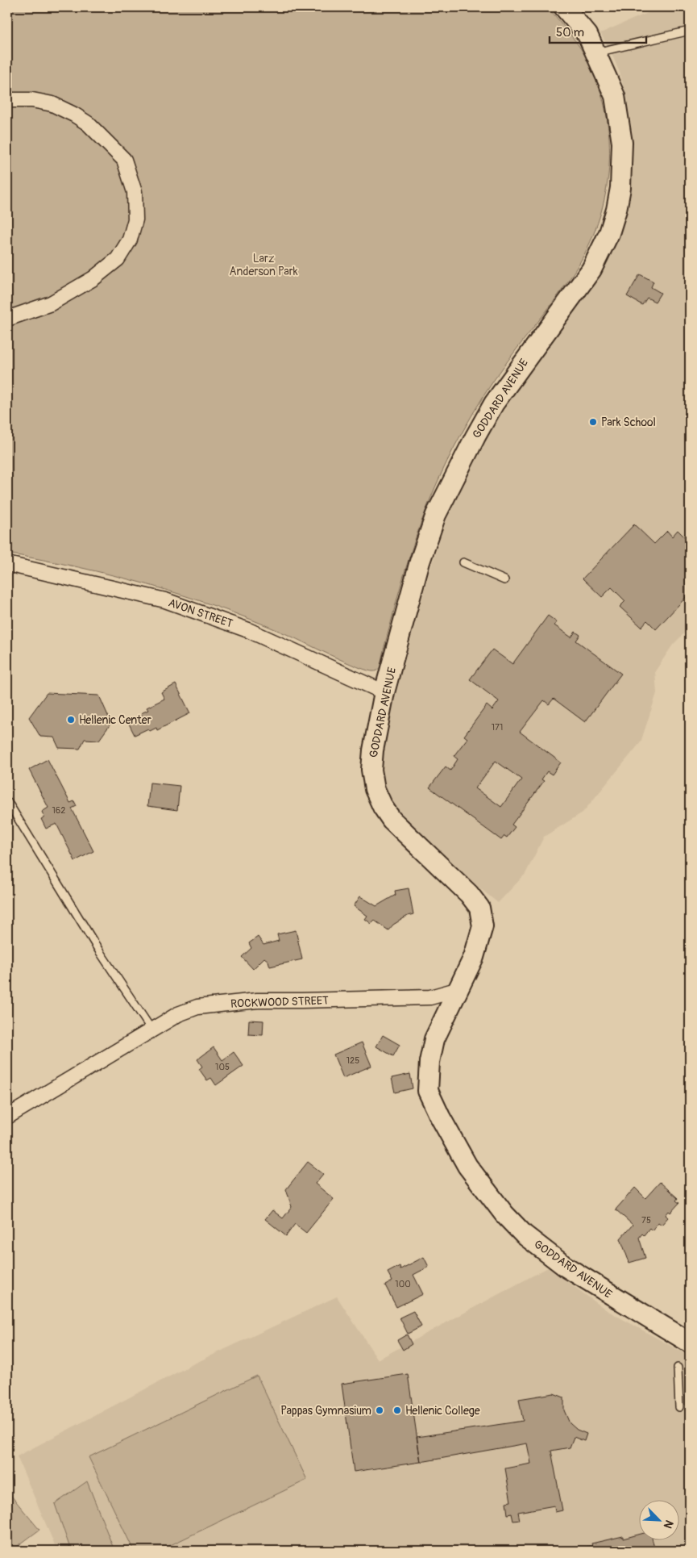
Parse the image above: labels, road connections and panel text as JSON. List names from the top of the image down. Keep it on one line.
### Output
{"streets":{"main road":["GODDARD AVENUE"],"street":["AVON STREET","ROCKWOOD STREET"]},"crossings":[["GODDARD AVENUE","AVON STREET"],["GODDARD AVENUE","ROCKWOOD STREET"]],"parks":["Larz Anderson Park"],"places":["Park School","Hellenic Center","Pappas Gymnasium","Hellenic College"],"house_numbers":["171","162","125","105","75","100"],"scale_bar":"50 m","north":"bottom right"}
